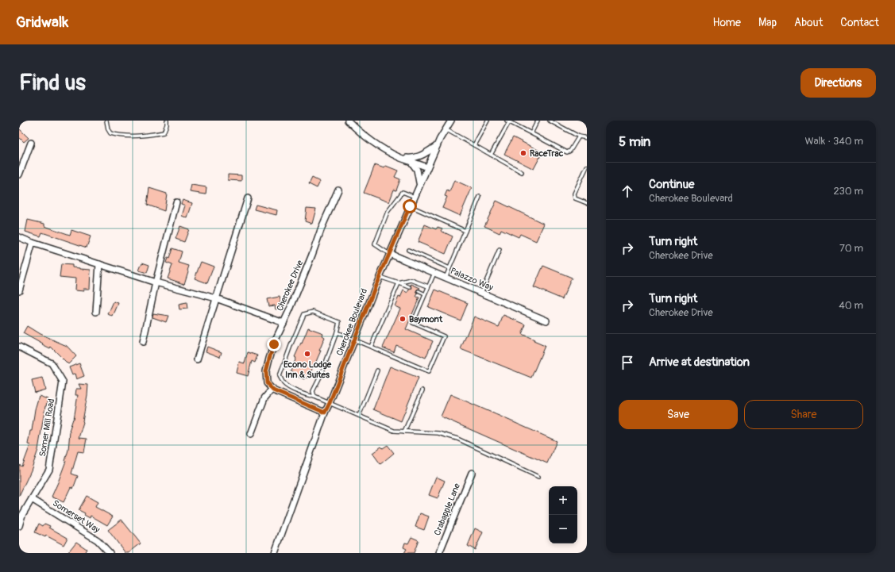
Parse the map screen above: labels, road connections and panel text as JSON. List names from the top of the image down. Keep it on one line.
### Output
{"streets":{"street":["Palazzo Way","Cherokee Drive","Cherokee Boulevard","Somer Mill Road","Crabapple Lane","Somerset Way"]},"crossings":[["Palazzo Way","Cherokee Boulevard"],["Somer Mill Road","Somerset Way"]],"places":["RaceTrac","Baymont","Econo Lodge Inn & Suites"],"page":{"header":"Gridwalk","nav":["Home","Map","About","Contact"],"buttons":["Directions",["Save","Share"]],"title":"Find us","heading":["5 min","Walk · 340 m"],"list":[["Continue","Cherokee Boulevard","230 m"],["Turn right","Cherokee Drive","70 m"],["Turn right","Cherokee Drive","40 m"],"Arrive at destination"],"map_buttons":["+","−"]}}
